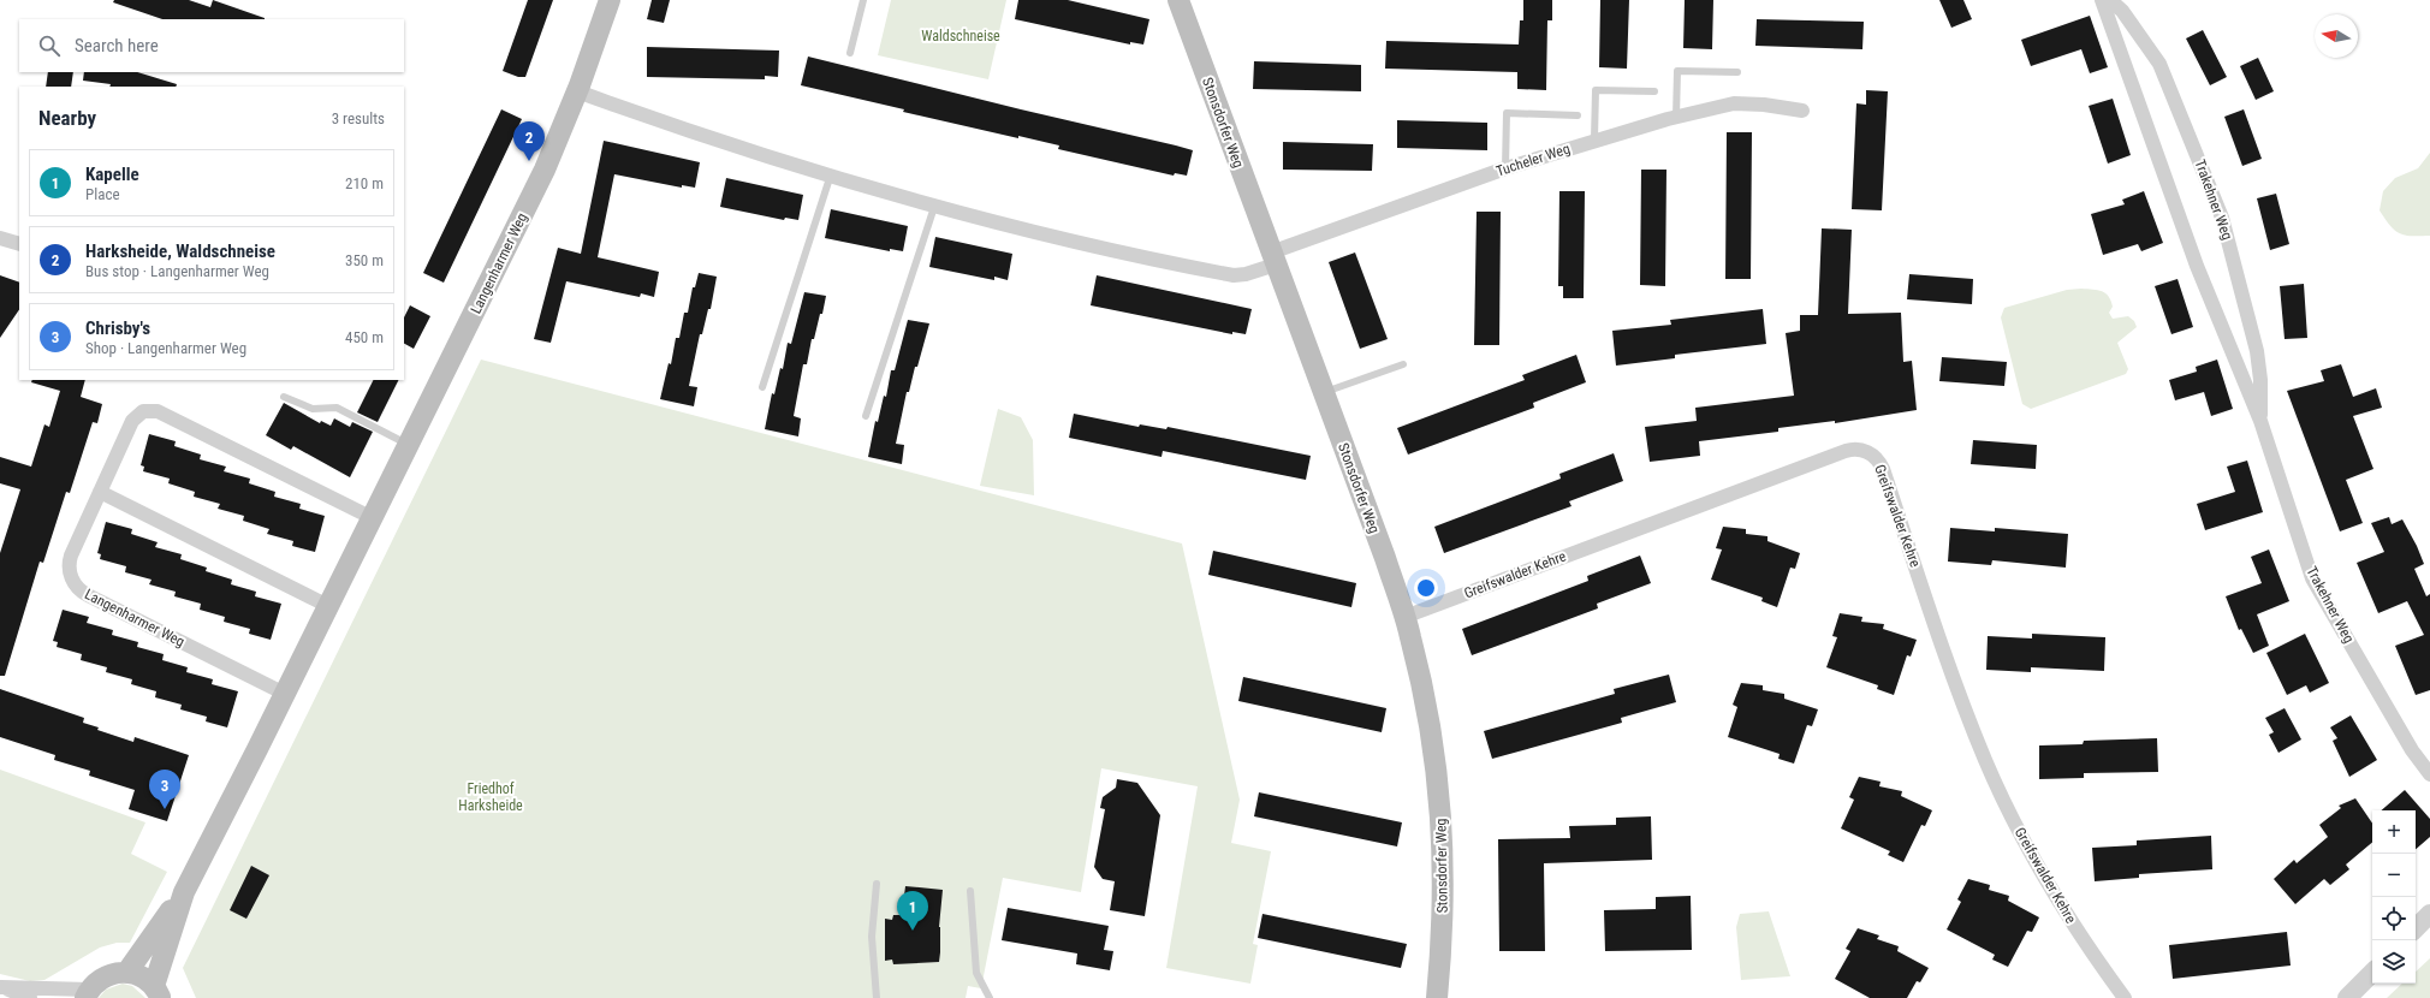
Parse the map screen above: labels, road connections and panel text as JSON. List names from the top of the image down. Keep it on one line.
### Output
{"streets":{"main road":["Stonsdorfer Weg","Langenharmer Weg"],"street":["Tucheler Weg","Trakehner Weg","Greifswalder Kehre"]},"crossings":[["Stonsdorfer Weg","Tucheler Weg"],["Stonsdorfer Weg","Greifswalder Kehre"]],"parks":["Waldschneise","Friedhof Harksheide"],"north":"left","page":{"search":"Search here","heading":["Nearby","3 results"],"pins":["2","3","1"],"list":[{"mark":"1","name":"Kapelle","note":"Place","value":"210 m"},{"mark":"2","name":"Harksheide, Waldschneise","note":"Bus stop · Langenharmer Weg","value":"350 m"},{"mark":"3","name":"Chrisby's","note":"Shop · Langenharmer Weg","value":"450 m"}],"map_buttons":["+","−"]}}
